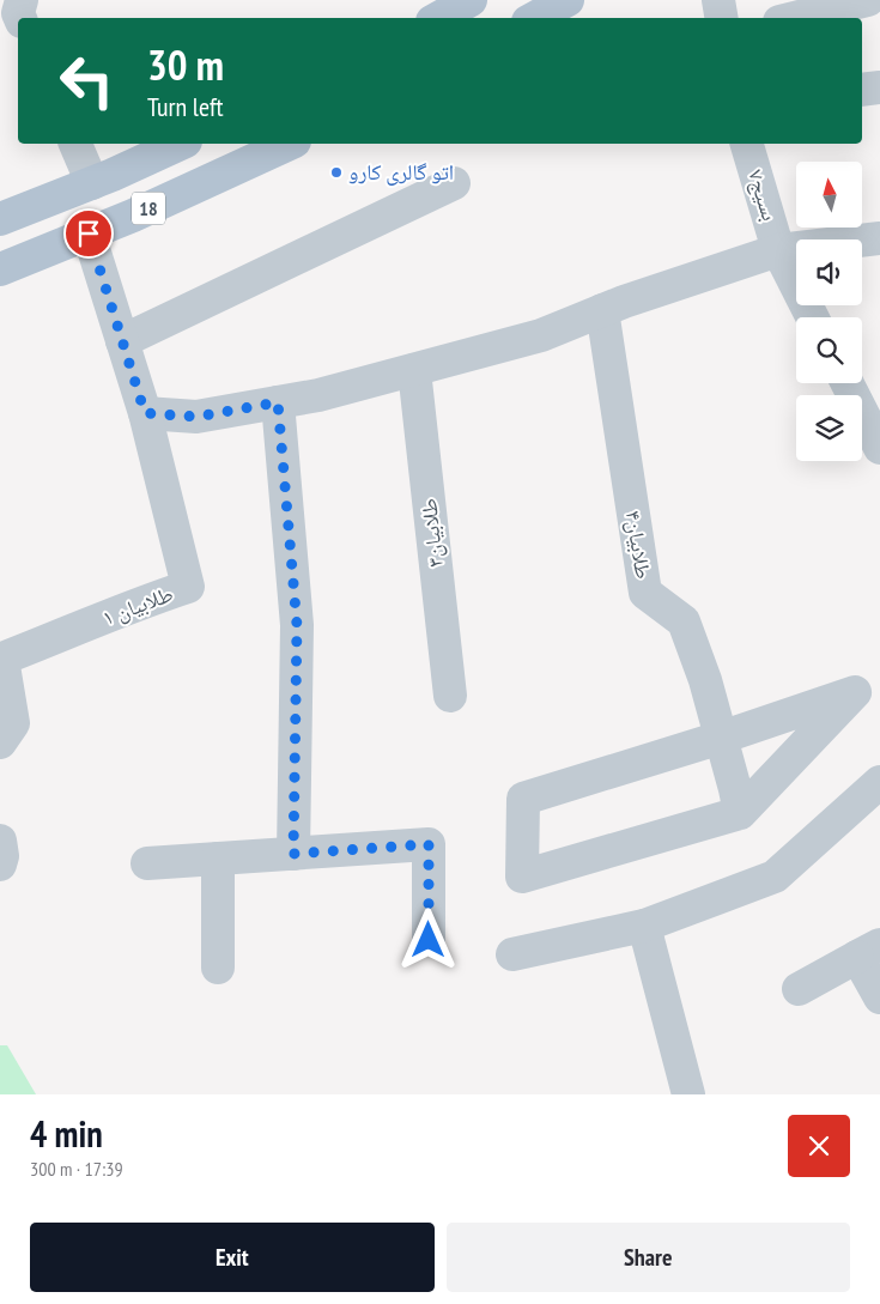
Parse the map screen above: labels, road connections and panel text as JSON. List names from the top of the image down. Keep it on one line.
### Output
{"streets":{"main road":["18"],"street":["بسیج۷","طلابیان۳","طلابیان۴","طلابیان ۱"]},"places":["اتو گالری کارو"],"north":"top","page":{"turn":["30 m","Turn left"],"heading":["4 min","300 m · 17:39"],"buttons":["Exit","Share"]}}
